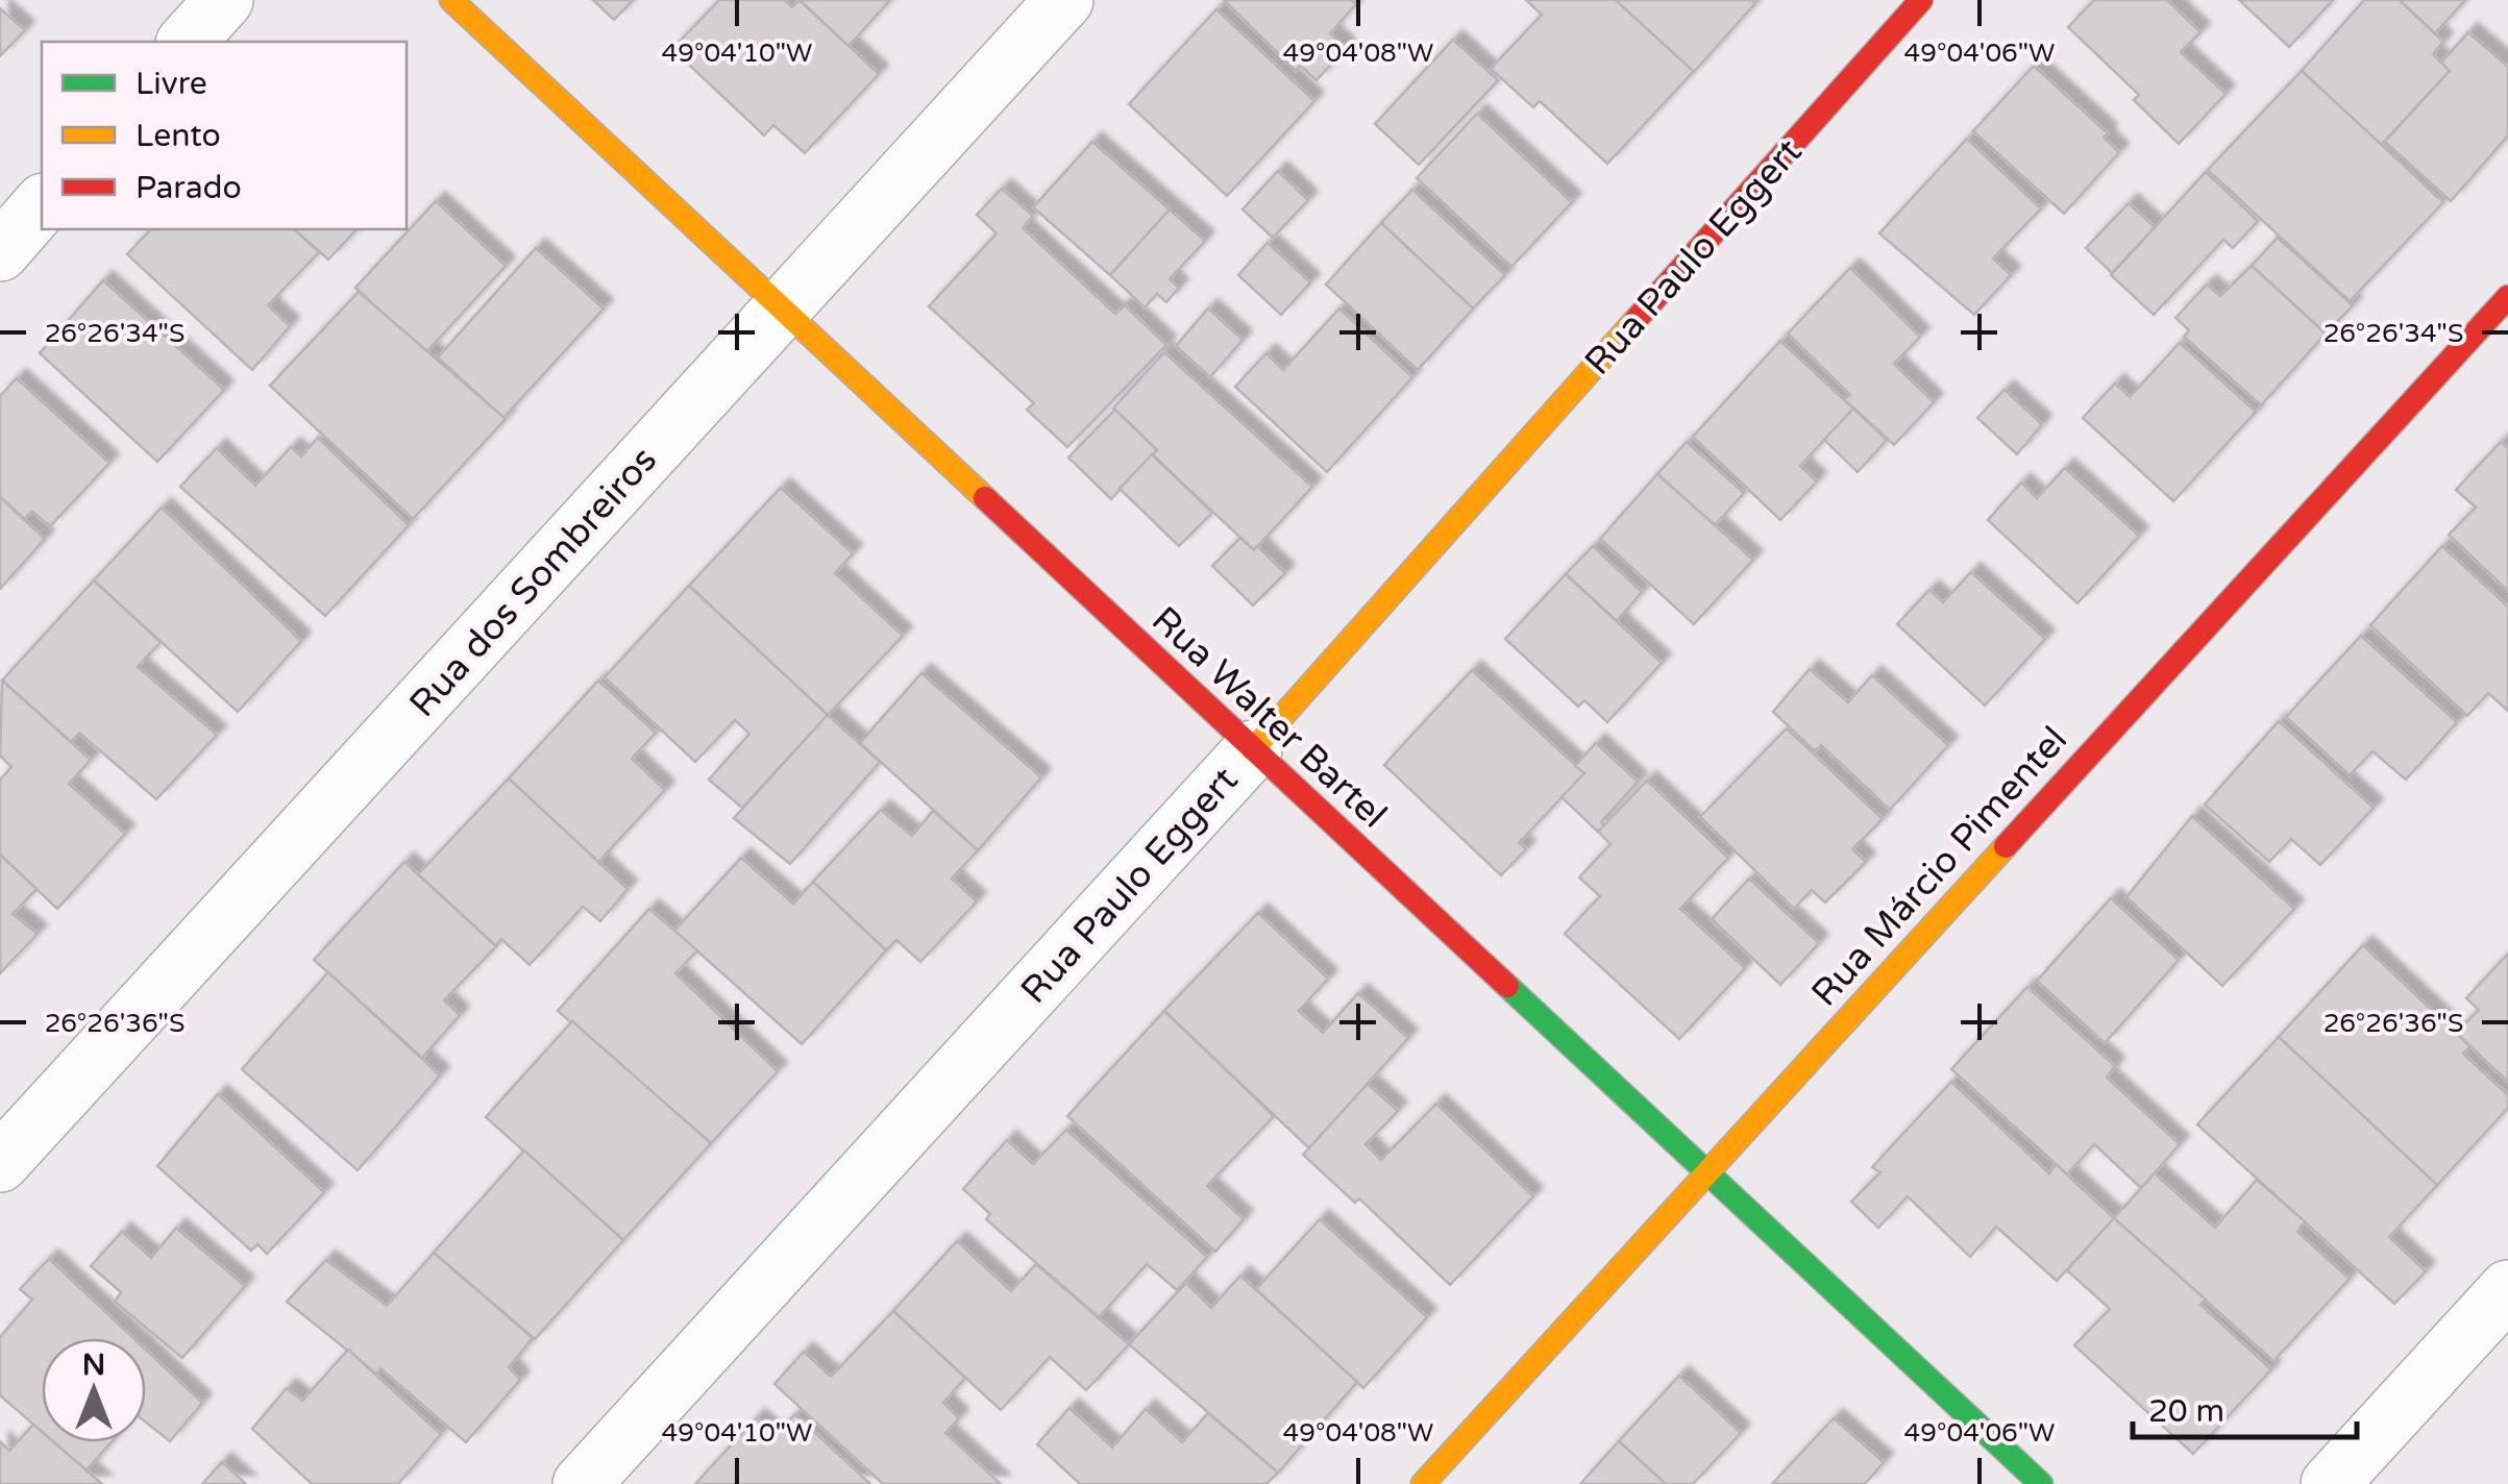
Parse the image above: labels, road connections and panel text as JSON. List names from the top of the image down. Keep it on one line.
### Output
{"streets":{"street":["Rua Paulo Eggert","Rua dos Sombreiros","Rua Walter Bartel","Rua Márcio Pimentel"]},"crossings":[["Rua Paulo Eggert","Rua Walter Bartel"],["Rua dos Sombreiros","Rua Walter Bartel"],["Rua Walter Bartel","Rua Márcio Pimentel"]],"legend":["Livre","Lento","Parado"],"scale_bar":"20 m","north":"top","coordinates":["49°04'10\"W","49°04'08\"W","49°04'06\"W","26°26'34\"S","26°26'36\"S"]}
